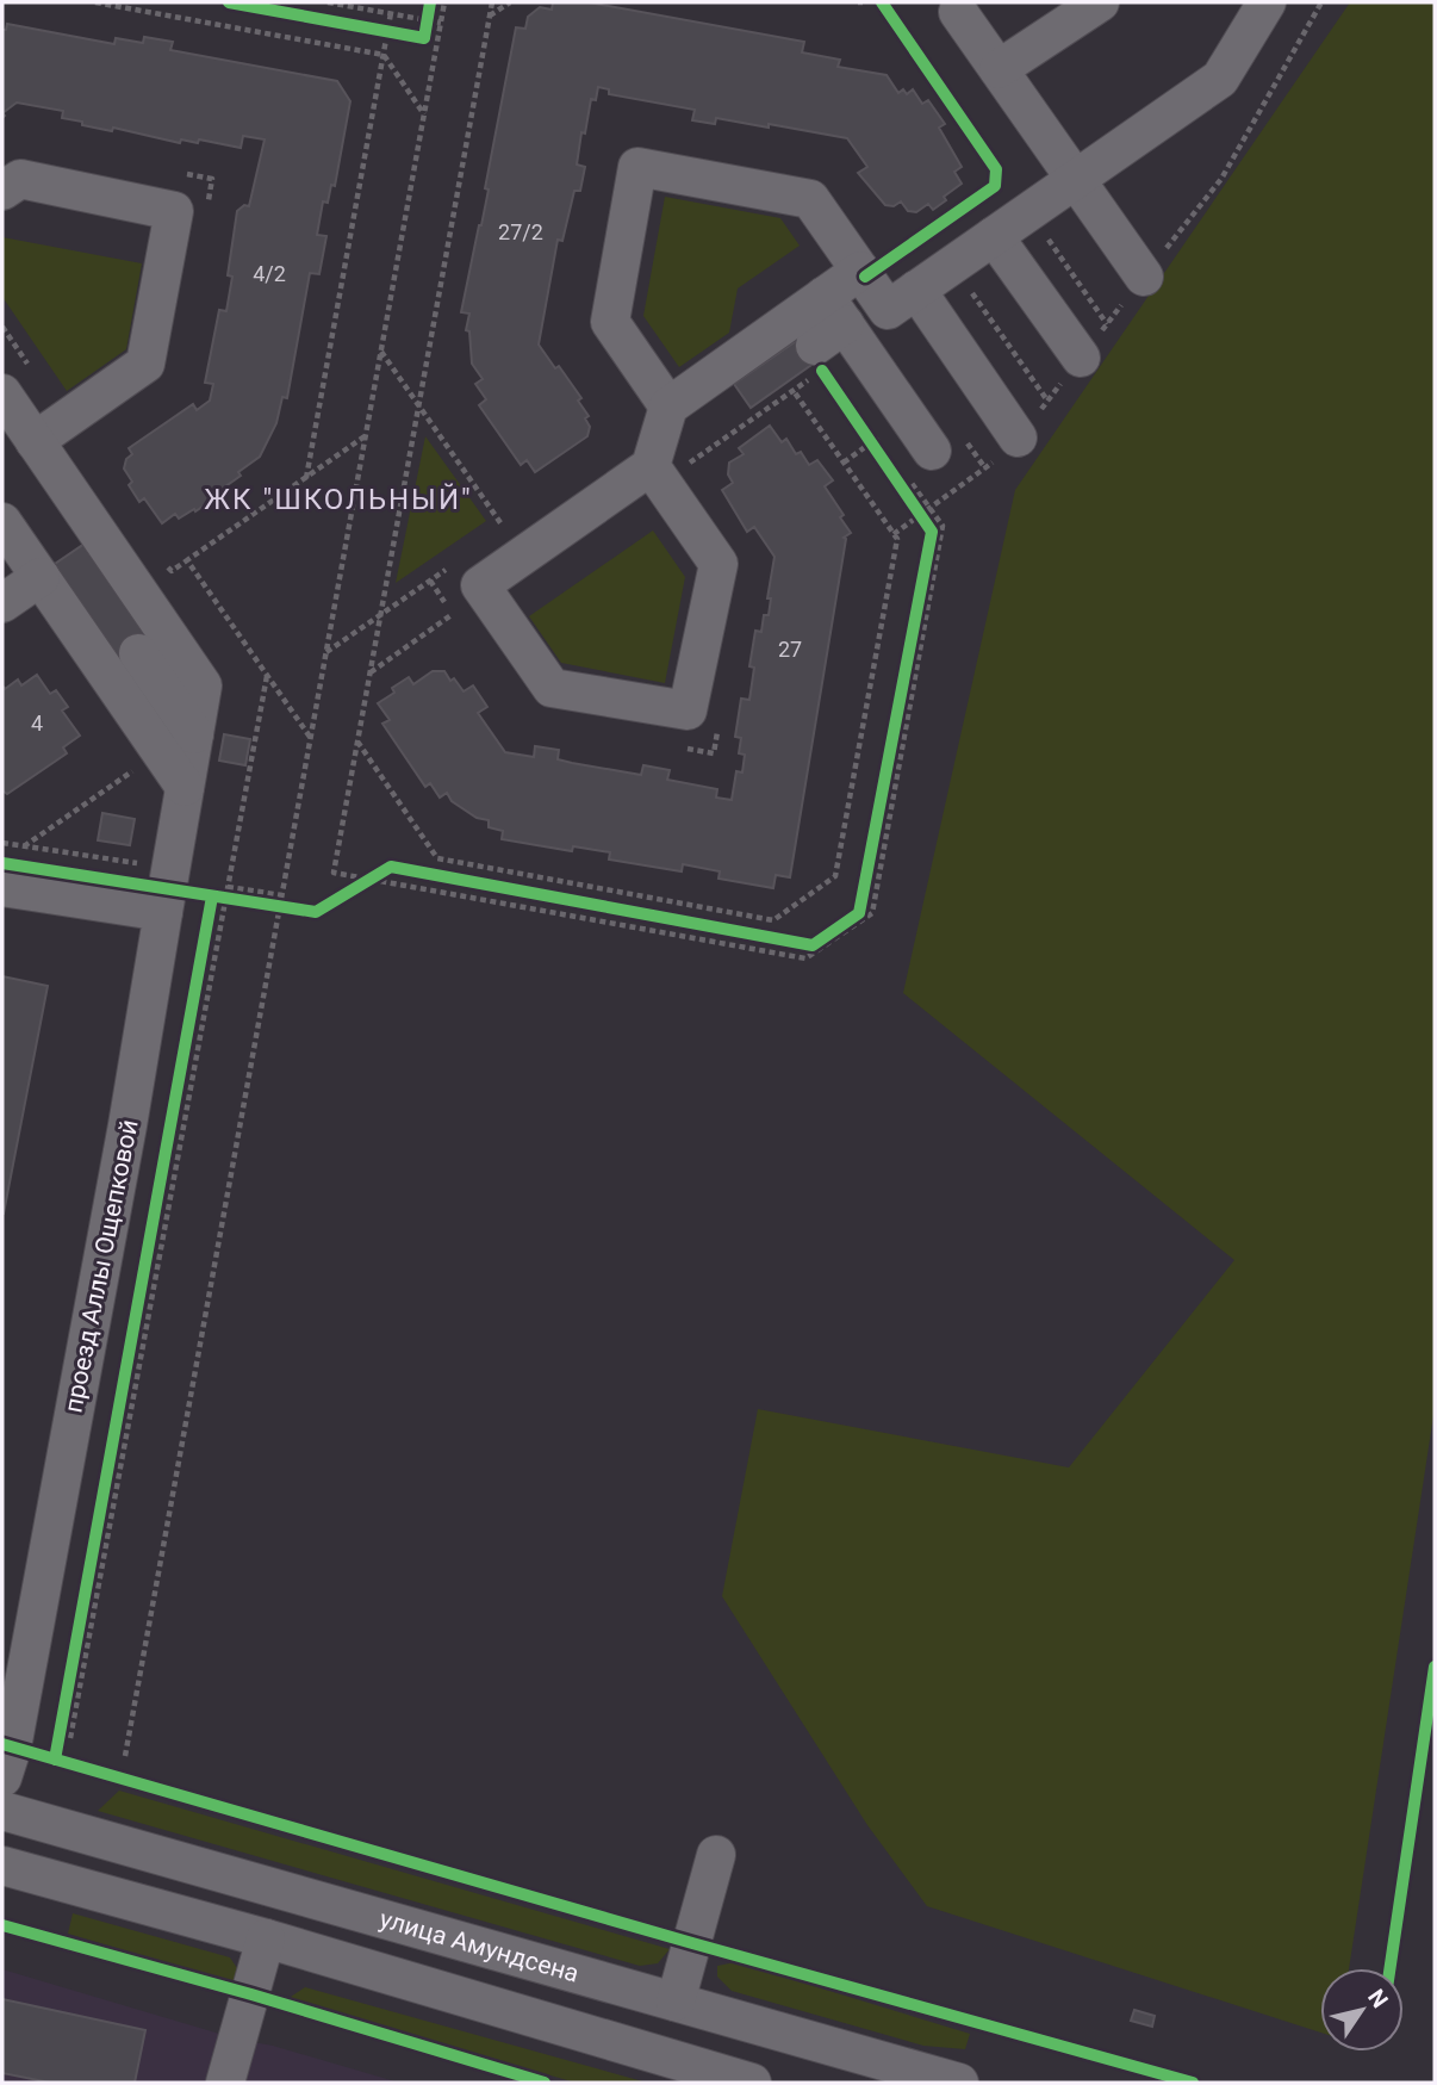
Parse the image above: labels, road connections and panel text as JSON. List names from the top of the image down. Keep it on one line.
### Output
{"streets":{"street":["проезд Аллы Ощепковой","улица Амундсена"]},"districts":["ЖК \"ШКОЛЬНЫЙ\""],"house_numbers":["27/2","4/2","27","4"],"north":"top right"}
